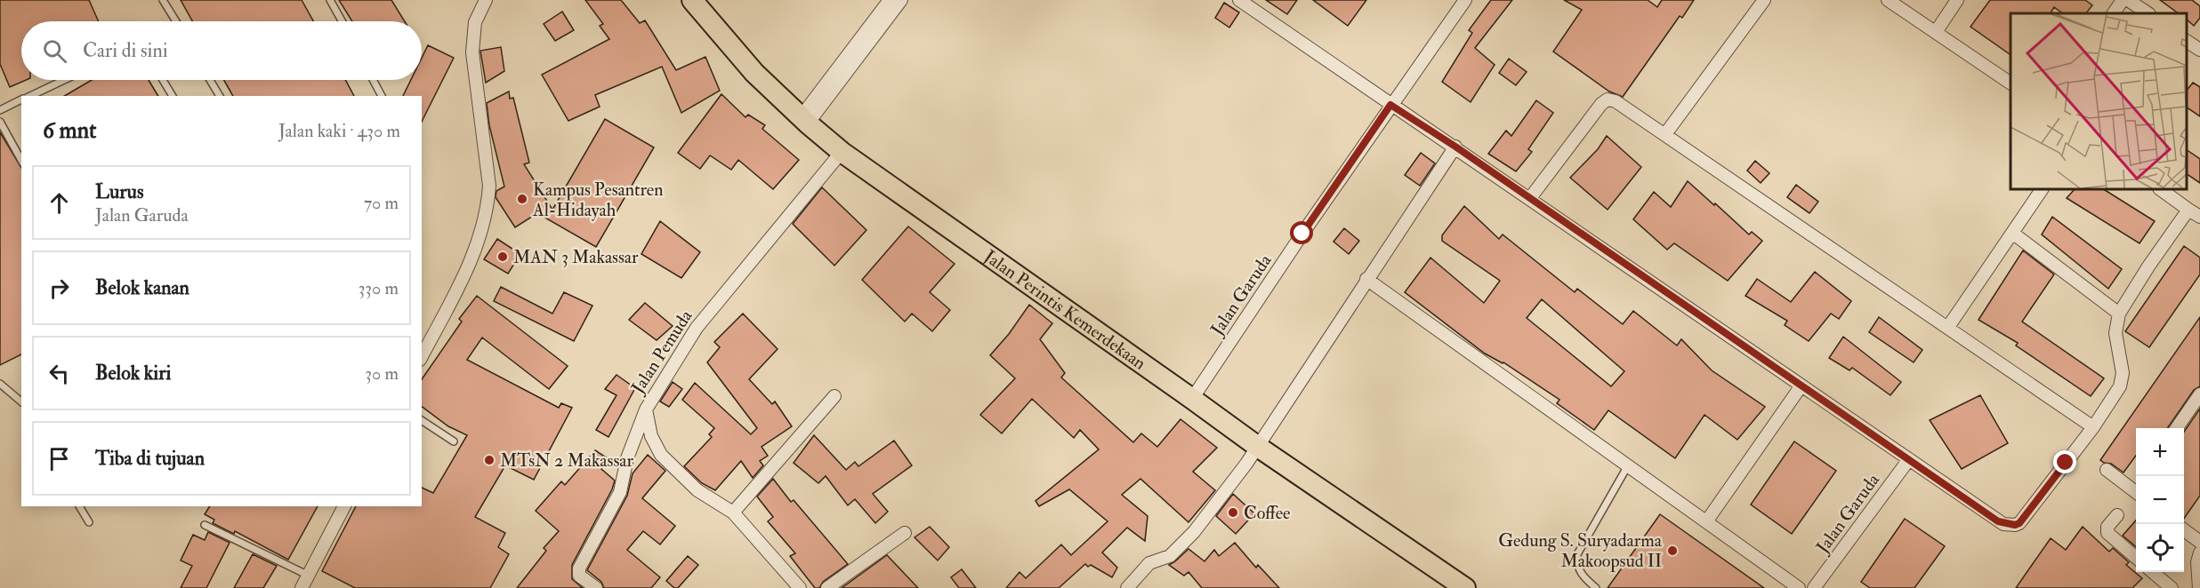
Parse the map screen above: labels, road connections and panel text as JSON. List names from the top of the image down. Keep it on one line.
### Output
{"streets":{"highway":["Jalan Perintis Kemerdekaan"],"street":["Jalan Garuda","Jalan Pemuda"]},"crossings":[["Jalan Garuda","Jalan Perintis Kemerdekaan"],["Jalan Perintis Kemerdekaan","Jalan Pemuda"]],"places":["Kampus Pesantren Al-Hidayah","MAN 3 Makassar","MTsN 2 Makassar","Coffee","Gedung S. Suryadarma Makoopsud II"],"page":{"search":"Cari di sini","heading":["6 mnt","Jalan kaki · 430 m"],"list":[["Lurus","Jalan Garuda","70 m"],["Belok kanan","330 m"],["Belok kiri","30 m"],"Tiba di tujuan"],"map_buttons":["+","−"]}}
